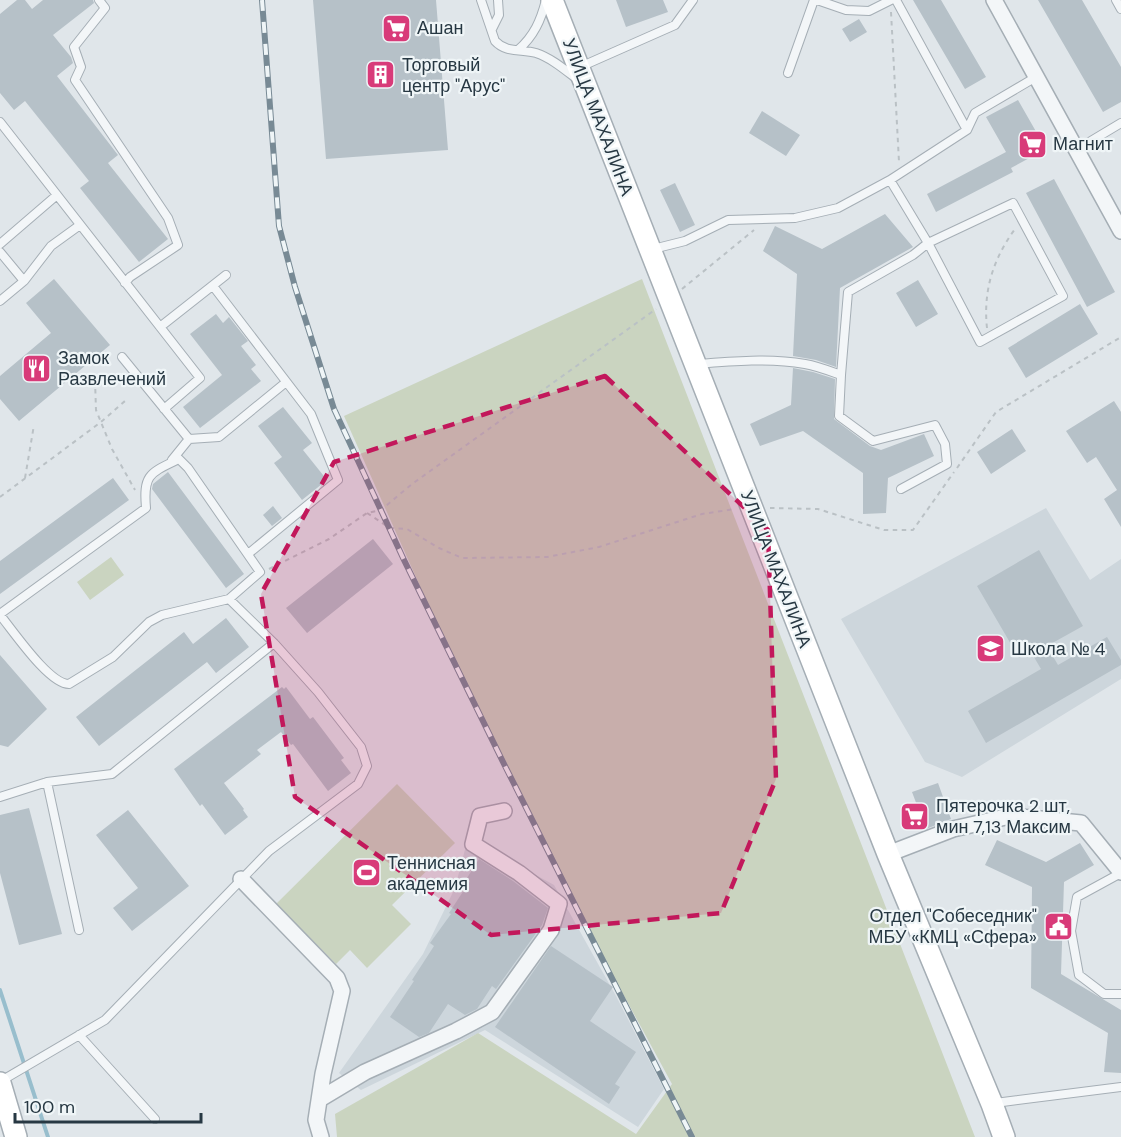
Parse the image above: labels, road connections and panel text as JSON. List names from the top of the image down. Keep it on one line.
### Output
{"streets":{"street":["УЛИЦА МАХАЛИНА"]},"places":{"supermarket":["Ашан","Магнит","Пятерочка 2 шт, мин 7,13 Максим"],"building":["Торговый центр \"Арус\""],"restaurant":["Замок Развлечений"],"school or university":["Школа № 4"],"sports":["Теннисная академия"],"public building":["Отдел \"Собеседник\" МБУ «КМЦ «Сфера»"]},"scale_bar":"100 m"}
